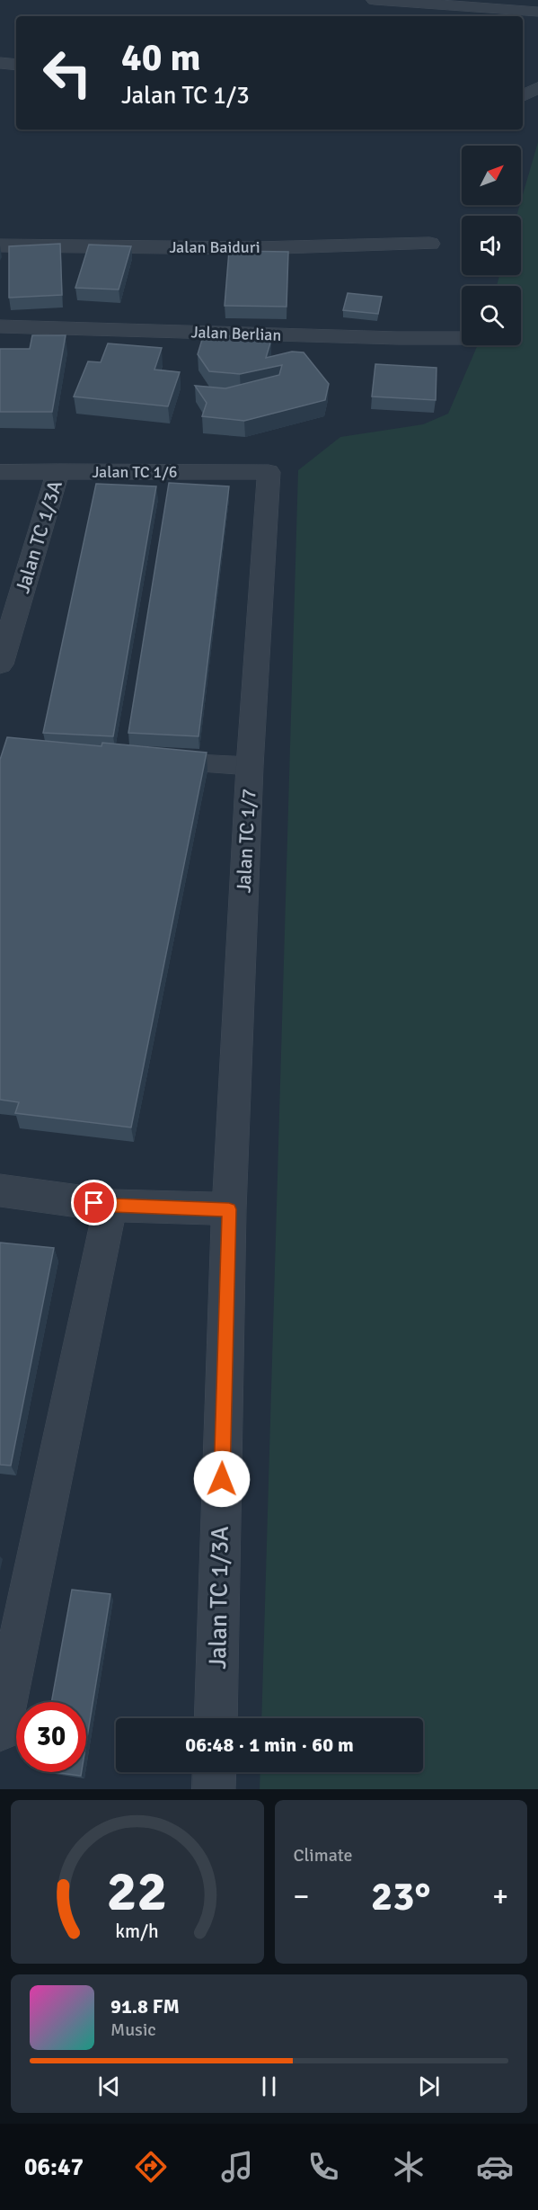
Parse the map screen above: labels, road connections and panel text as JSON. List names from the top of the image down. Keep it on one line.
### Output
{"streets":{"street":["Jalan Baiduri","Jalan Berlian","Jalan TC 1/6","Jalan TC 1/3A","Jalan TC 1/7"]},"crossings":[["Jalan TC 1/6","Jalan TC 1/3A"],["Jalan TC 1/6","Jalan TC 1/7"],["Jalan TC 1/3A","Jalan TC 1/7"]],"north":"top right","page":{"turn":["40 m","Jalan TC 1/3"],"limit":"30","trip":"06:48 · 1 min · 60 m","tile":"Climate","heat":["−","23°","+"],"song":["91.8 FM","Music"],"tabs":"06:47","gauge":["22","km/h"]}}
